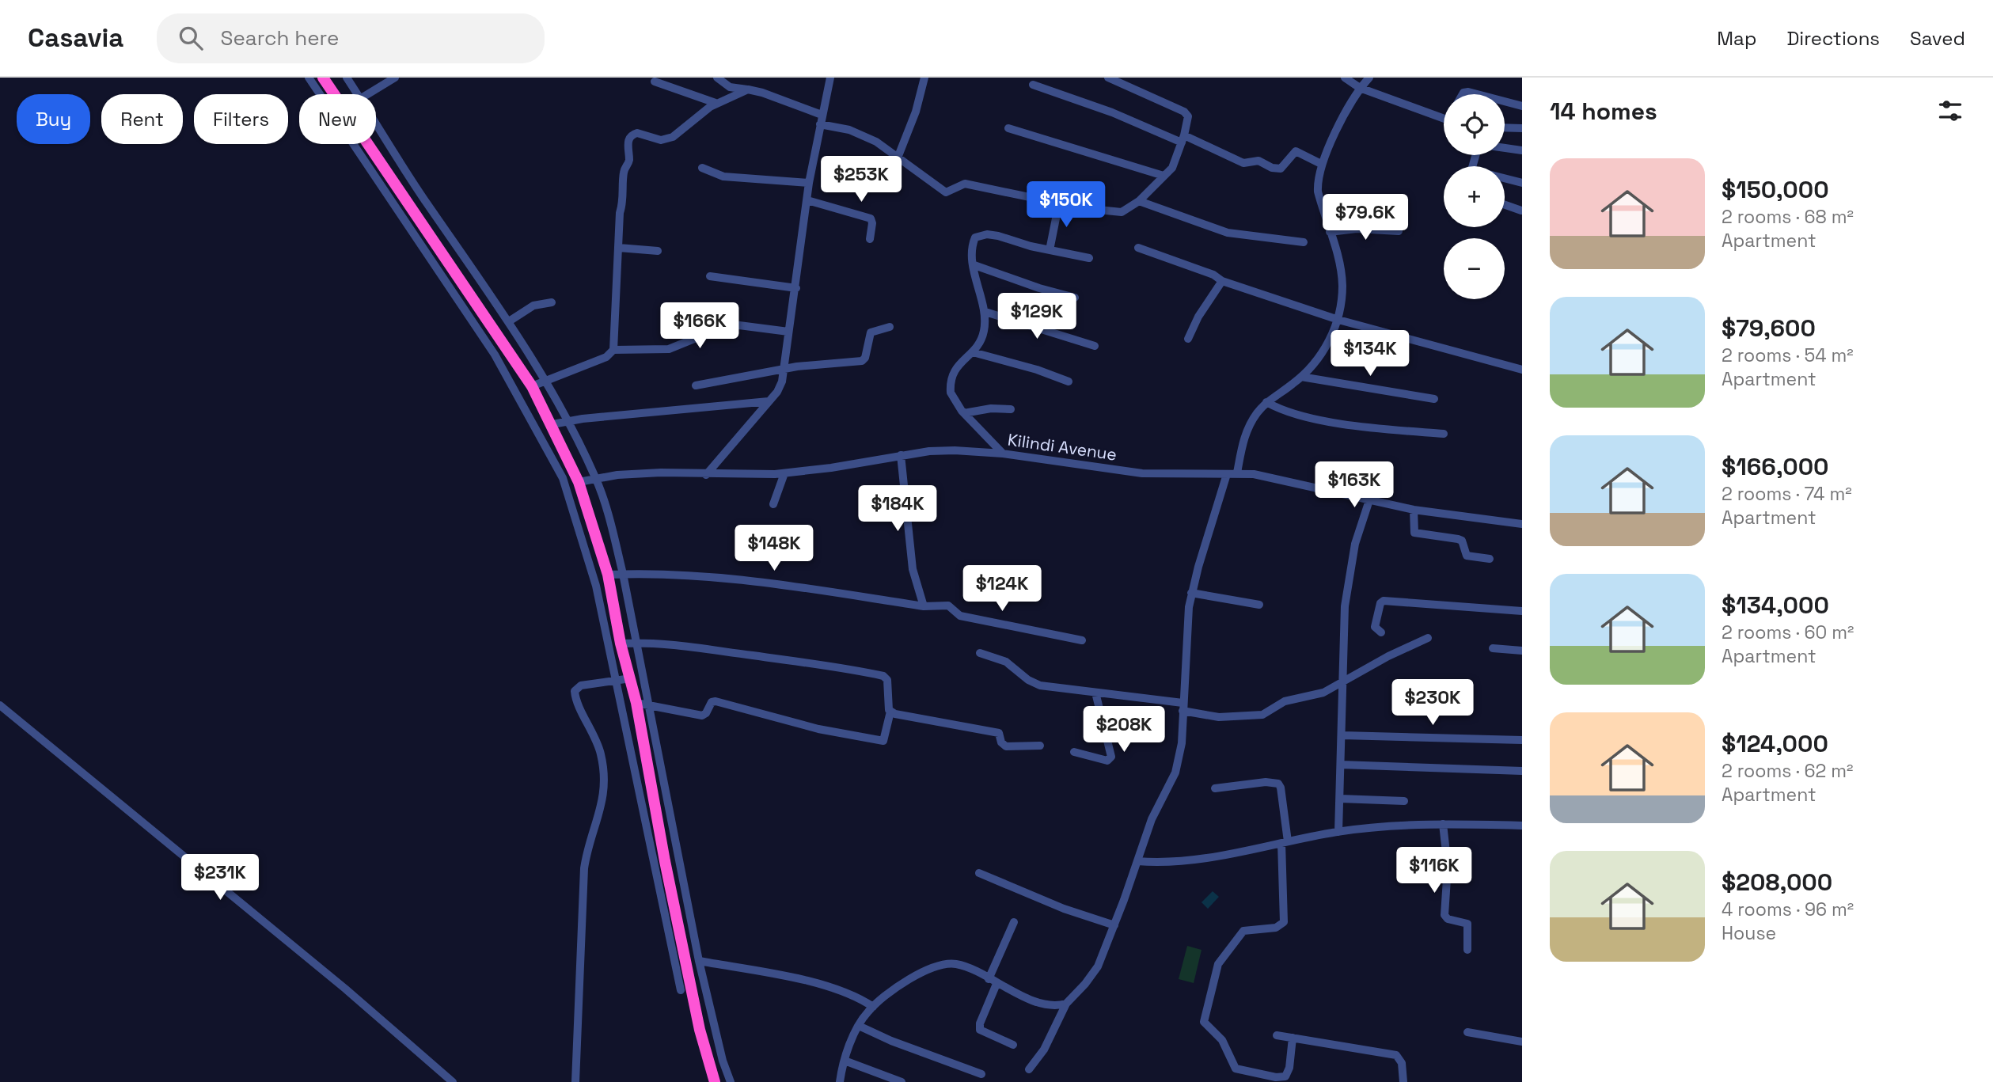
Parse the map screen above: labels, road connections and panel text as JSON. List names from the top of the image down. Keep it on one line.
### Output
{"streets":{"street":["Kilindi Avenue"]},"page":{"header":"Casavia","search":"Search here","nav":["Map","Directions","Saved"],"heading":"14 homes","map_buttons":["+","−"],"chip":["Buy","Rent","Filters","New"],"list":[{"name":"$150,000","note":"2 rooms · 68 m² · Apartment"},{"name":"$79,600","note":"2 rooms · 54 m² · Apartment"},{"name":"$166,000","note":"2 rooms · 74 m² · Apartment"},{"name":"$134,000","note":"2 rooms · 60 m² · Apartment"},{"name":"$124,000","note":"2 rooms · 62 m² · Apartment"},{"name":"$208,000","note":"4 rooms · 96 m² · House"}],"price":["$253K","$150K","$79.6K","$129K","$166K","$134K","$163K","$184K","$148K","$124K","$230K","$208K","$116K","$231K"]}}
